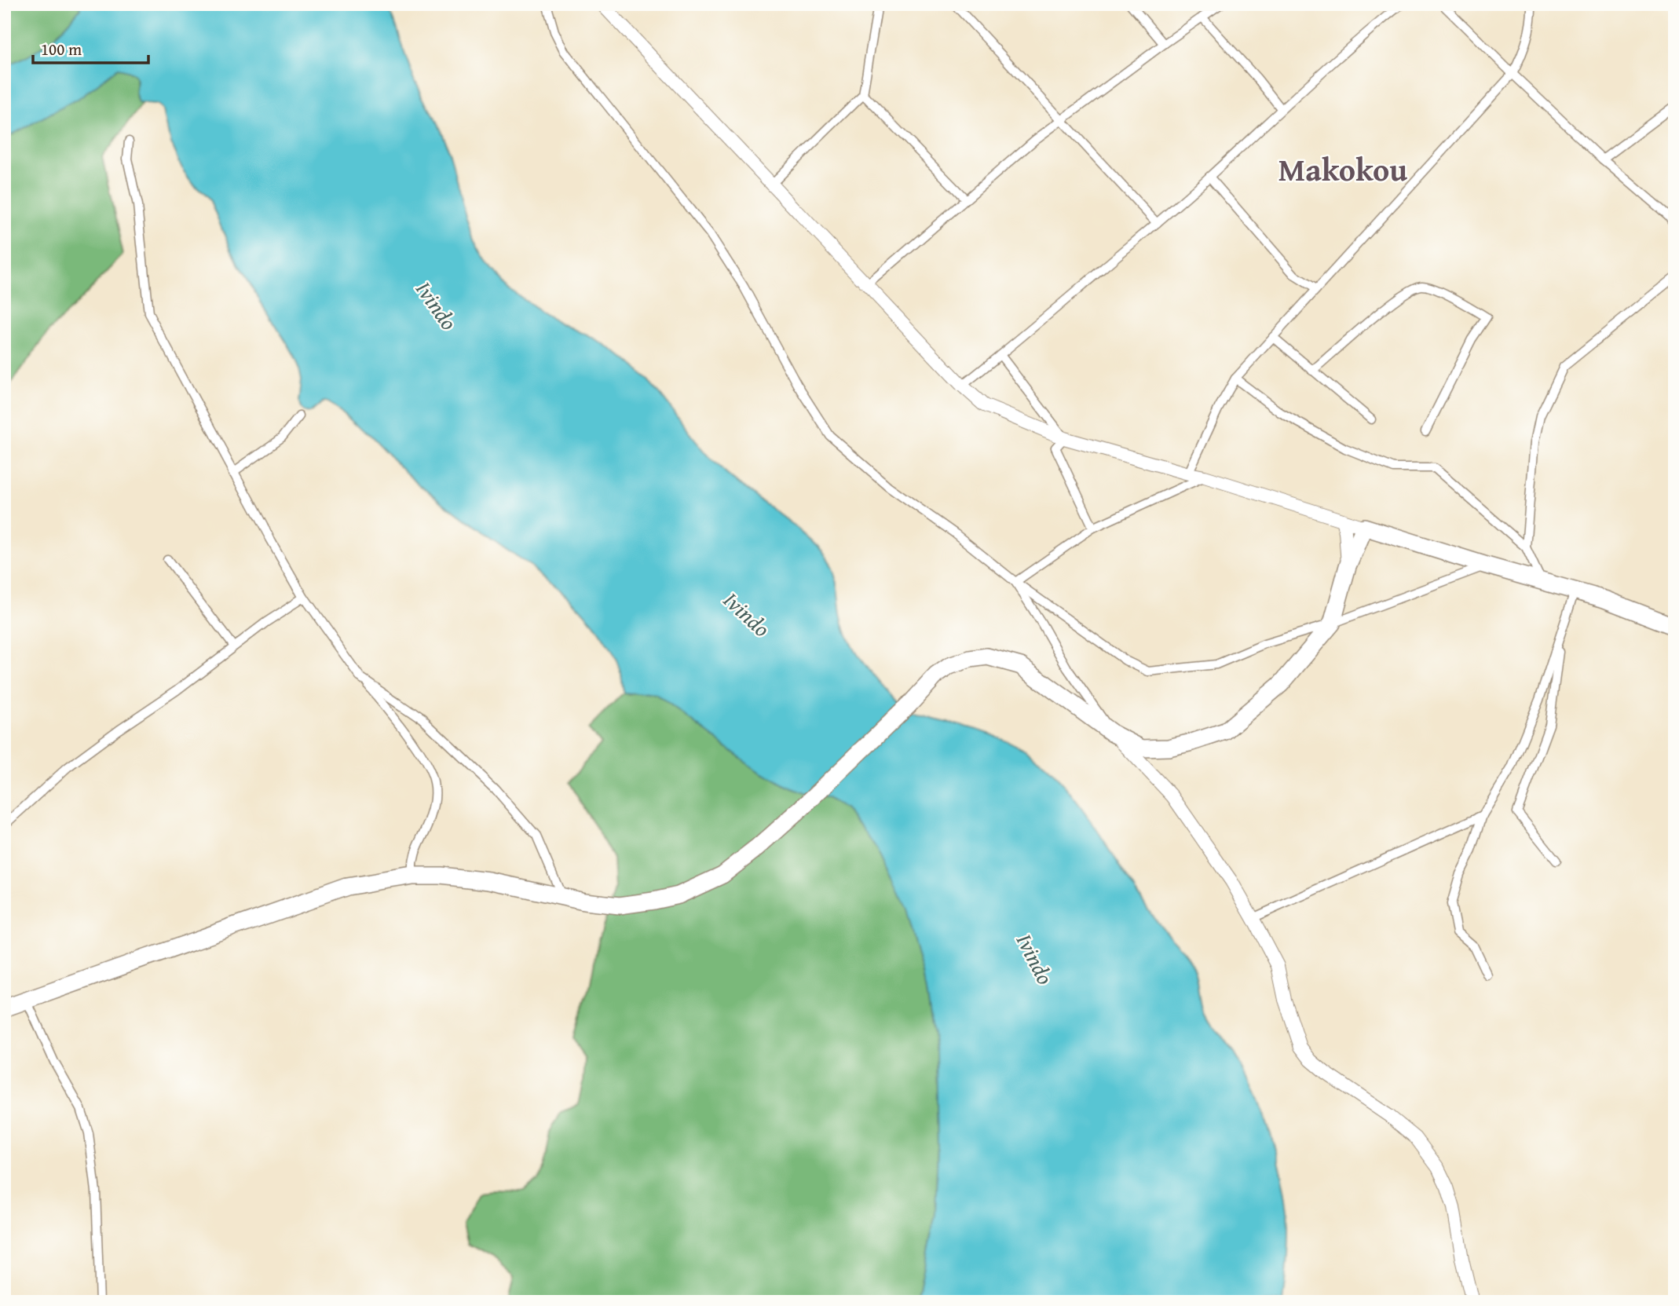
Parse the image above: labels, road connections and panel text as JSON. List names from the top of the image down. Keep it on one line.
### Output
{"districts":["Makokou"],"water":["Ivindo"],"scale_bar":"100 m"}
